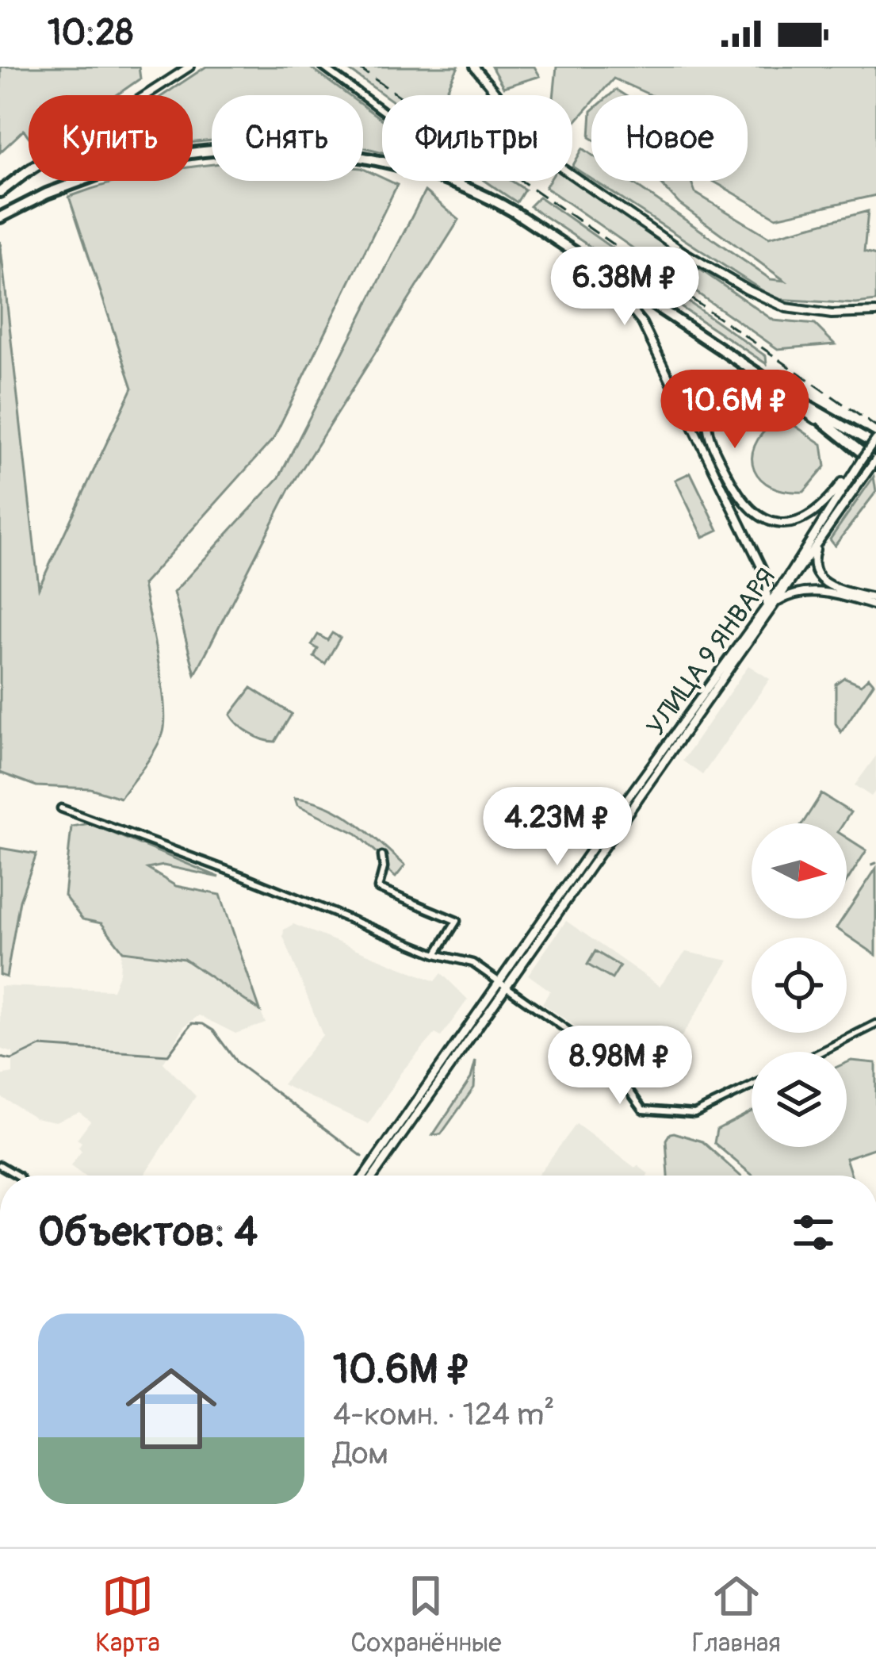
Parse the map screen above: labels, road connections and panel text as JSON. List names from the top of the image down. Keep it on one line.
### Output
{"streets":{"main road":["УЛИЦА 9 ЯНВАРЯ"]},"north":"right","page":{"status":"10:28","chip":["Купить","Снять","Фильтры","Новое"],"price":["6.38M ₽","10.6M ₽","4.23M ₽","8.98M ₽"],"heading":"Объектов: 4","list":[{"name":"10.6M ₽","note":"4-комн. · 124 m² · Дом"}],"tabs":["Карта","Сохранённые","Главная"]}}
